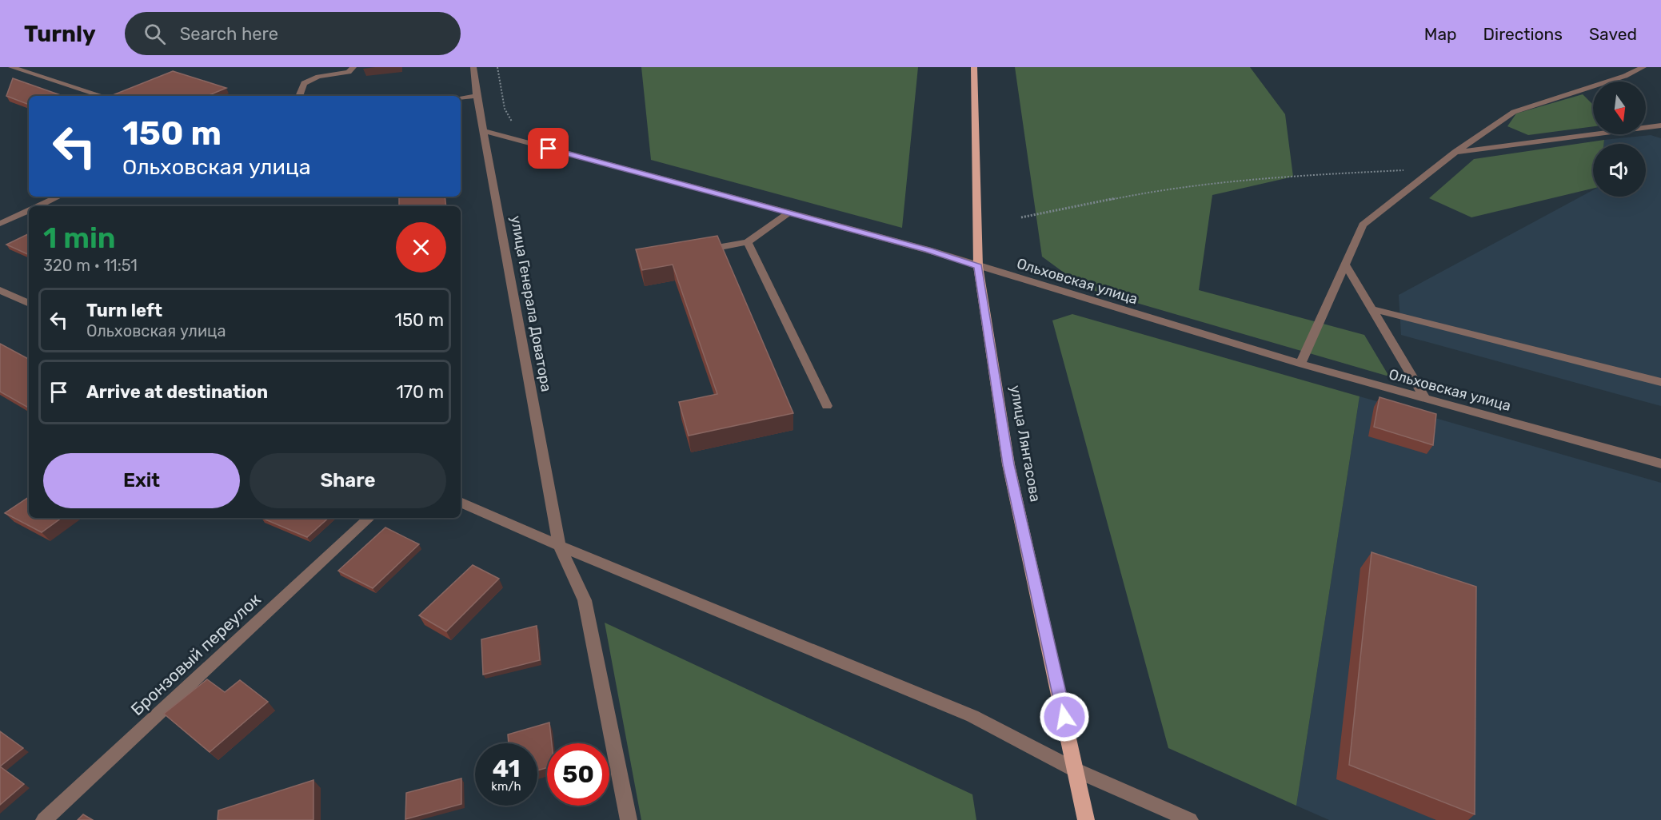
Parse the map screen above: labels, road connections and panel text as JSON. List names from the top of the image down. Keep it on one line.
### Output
{"streets":{"main road":["улица Лянгасова"],"street":["Ольховская улица","улица Генерала Доватора","Бронзовый переулок"]},"crossings":[["Ольховская улица","улица Генерала Доватора"],["Ольховская улица","улица Лянгасова"]],"north":"bottom","page":{"header":"Turnly","search":"Search here","nav":["Map","Directions","Saved"],"turn":["150 m","Ольховская улица"],"heading":["1 min","320 m · 11:51"],"list":[{"name":"Turn left","note":"Ольховская улица","value":"150 m"},{"name":"Arrive at destination","value":"170 m"}],"buttons":["Exit","Share"],"speed":"41 km/h","limit":"50"}}
